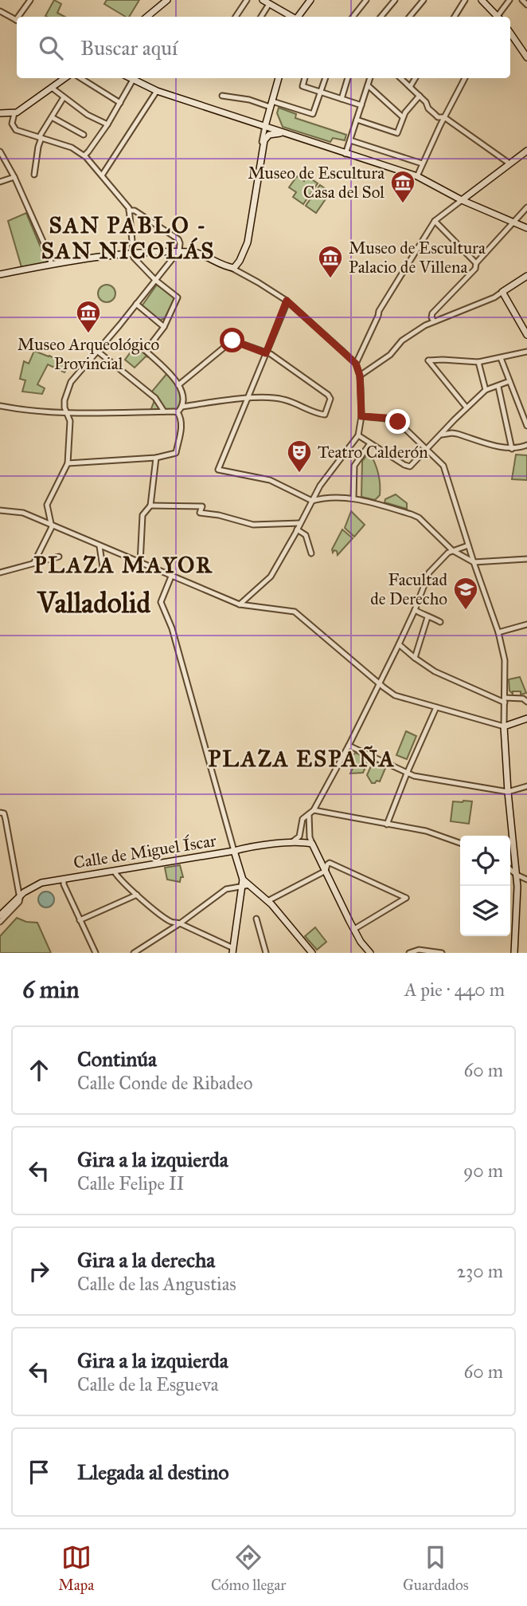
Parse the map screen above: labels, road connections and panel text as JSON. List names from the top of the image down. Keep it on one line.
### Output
{"streets":{"street":["Calle de Miguel Íscar"]},"districts":["SAN PABLO - SAN NICOLÁS","PLAZA MAYOR","Valladolid","PLAZA ESPAÑA"],"places":{"museum":["Museo de Escultura Casa del Sol","Museo de Escultura Palacio de Villena","Museo Arqueológico Provincial"],"theatre":["Teatro Calderón"],"school or university":["Facultad de Derecho"]},"page":{"search":"Buscar aquí","heading":["6 min","A pie · 440 m"],"list":[["Continúa","Calle Conde de Ribadeo","60 m"],["Gira a la izquierda","Calle Felipe II","90 m"],["Gira a la derecha","Calle de las Angustias","230 m"],["Gira a la izquierda","Calle de la Esgueva","60 m"],"Llegada al destino"],"nav":["Mapa","Cómo llegar","Guardados"]}}
